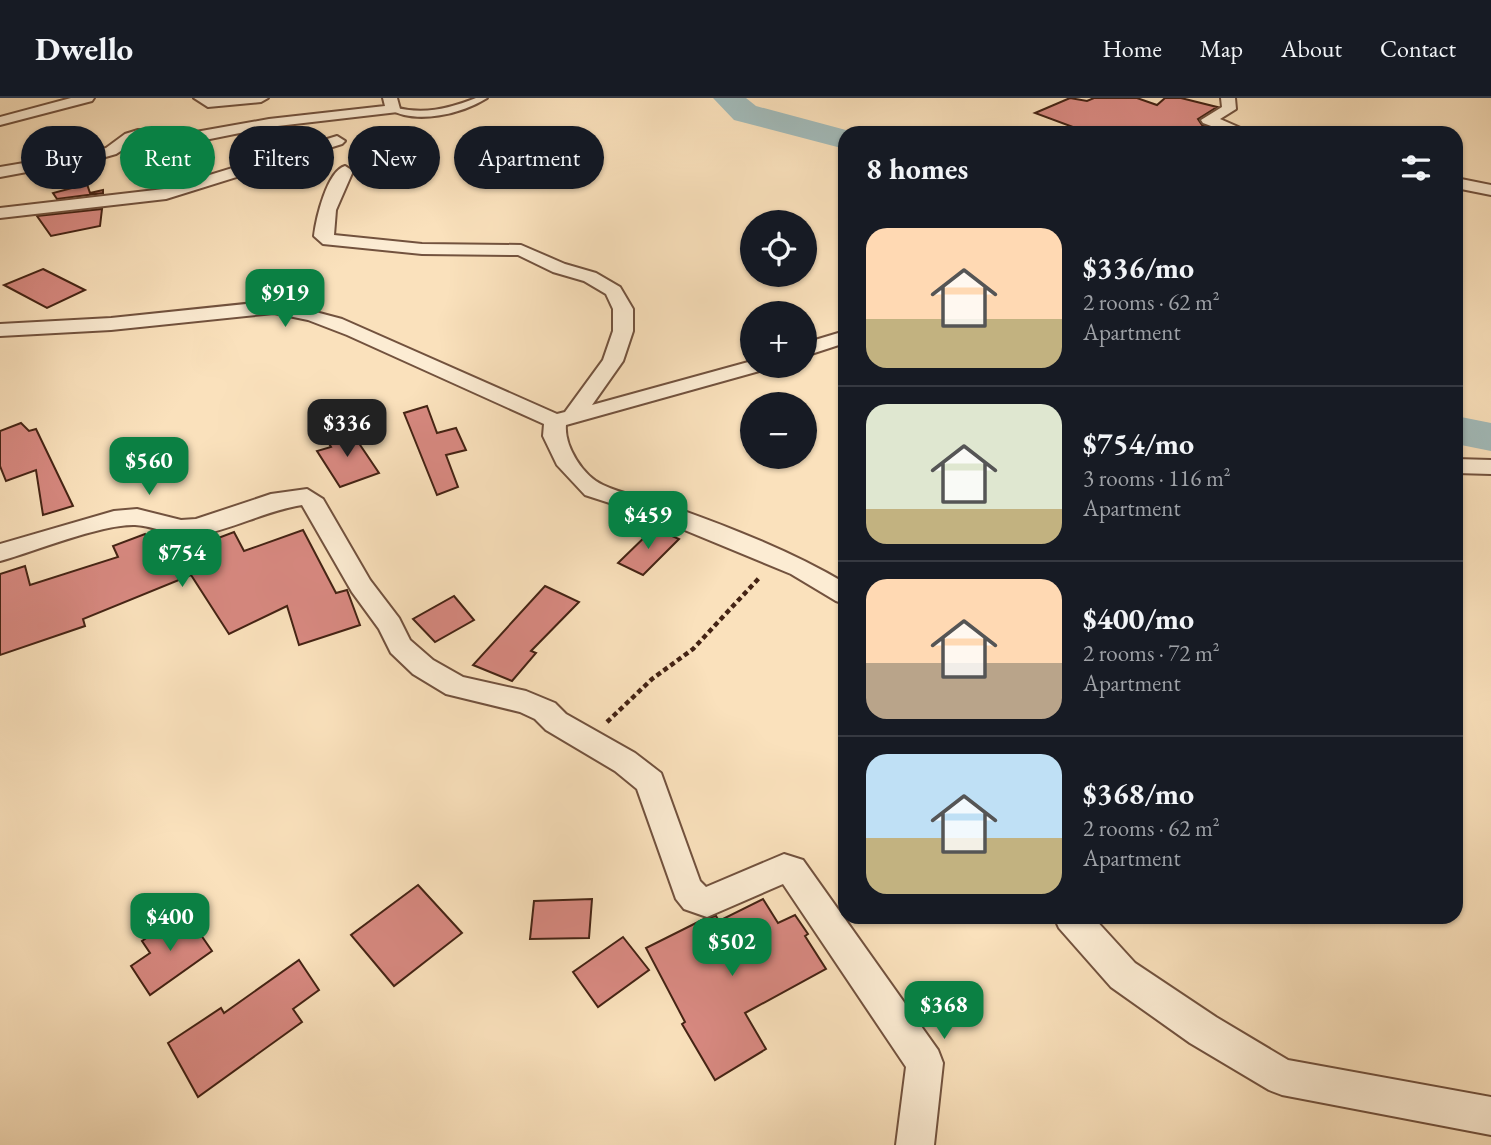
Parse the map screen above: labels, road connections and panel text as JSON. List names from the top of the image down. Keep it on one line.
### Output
{"page":{"header":"Dwello","nav":["Home","Map","About","Contact"],"chip":["Buy","Rent","Filters","New","Apartment"],"heading":"8 homes","map_buttons":["+","−"],"list":[{"name":"$336/mo","note":"2 rooms · 62 m² · Apartment"},{"name":"$754/mo","note":"3 rooms · 116 m² · Apartment"},{"name":"$400/mo","note":"2 rooms · 72 m² · Apartment"},{"name":"$368/mo","note":"2 rooms · 62 m² · Apartment"}],"price":["$919","$336","$560","$459","$754","$400","$502","$368"]}}
